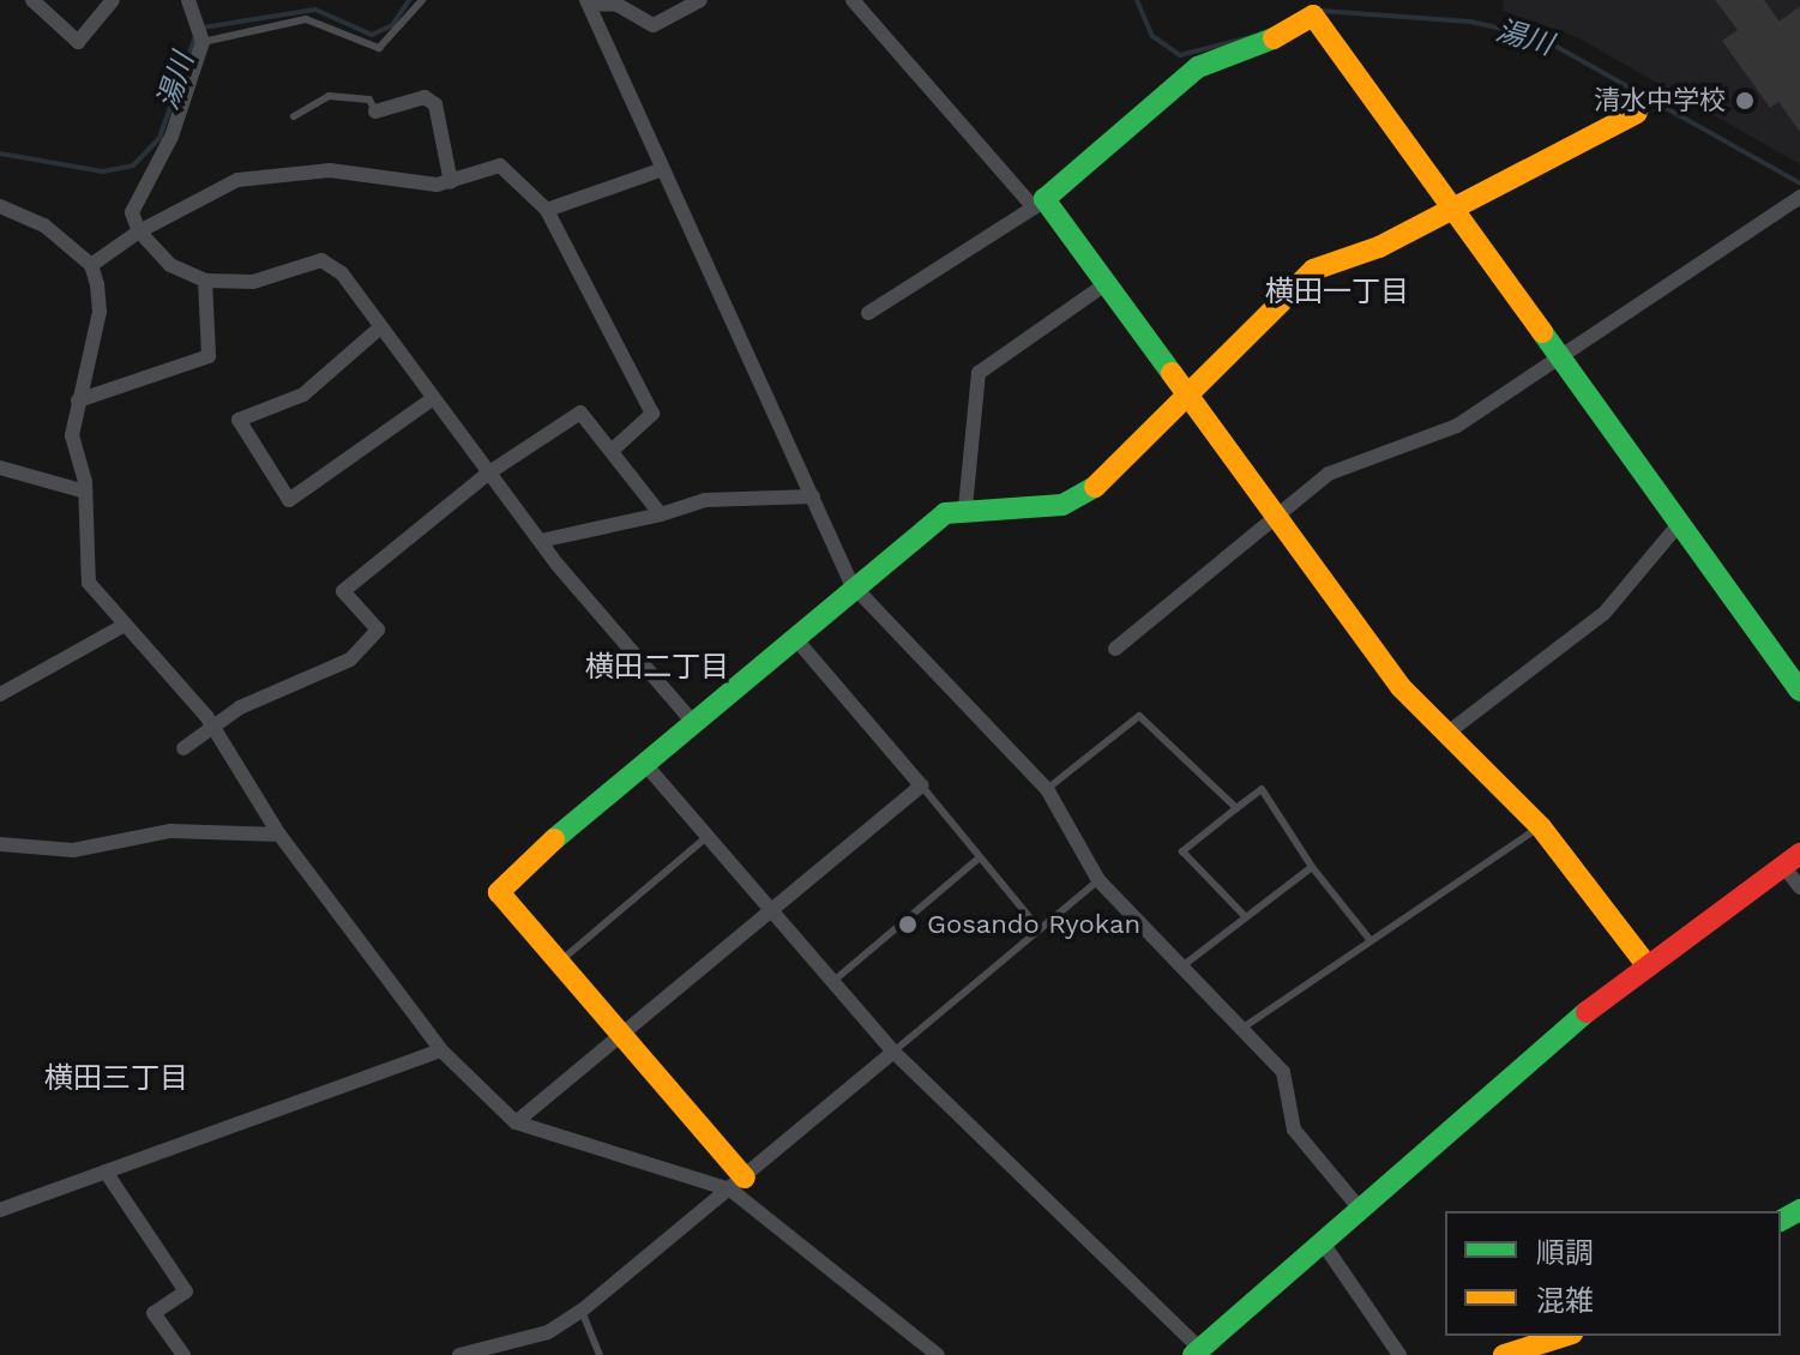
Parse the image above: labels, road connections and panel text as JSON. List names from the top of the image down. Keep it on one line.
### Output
{"districts":["横田一丁目","横田二丁目","横田三丁目"],"water":["湯川"],"places":["清水中学校","Gosando Ryokan"],"legend":["順調","混雑"]}
